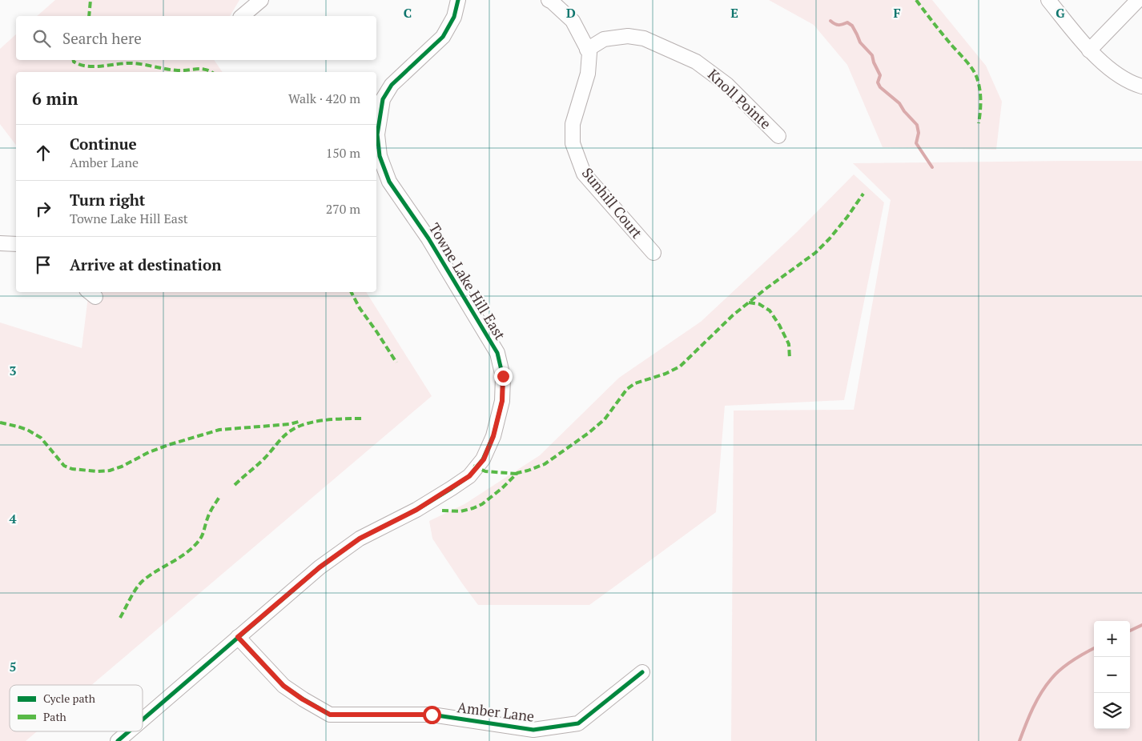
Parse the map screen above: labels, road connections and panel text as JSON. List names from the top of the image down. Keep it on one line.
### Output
{"streets":{"street":["Knoll Pointe","Sunhill Court","Towne Lake Hill East","Amber Lane"]},"crossings":[["Knoll Pointe","Sunhill Court"],["Towne Lake Hill East","Amber Lane"]],"legend":["Cycle path","Path"],"page":{"search":"Search here","heading":["6 min","Walk · 420 m"],"list":[["Continue","Amber Lane","150 m"],["Turn right","Towne Lake Hill East","270 m"],"Arrive at destination"],"map_buttons":["+","−"]},"grid":{"columns":["C","D","E","F","G"],"rows":["3","4","5"]}}
